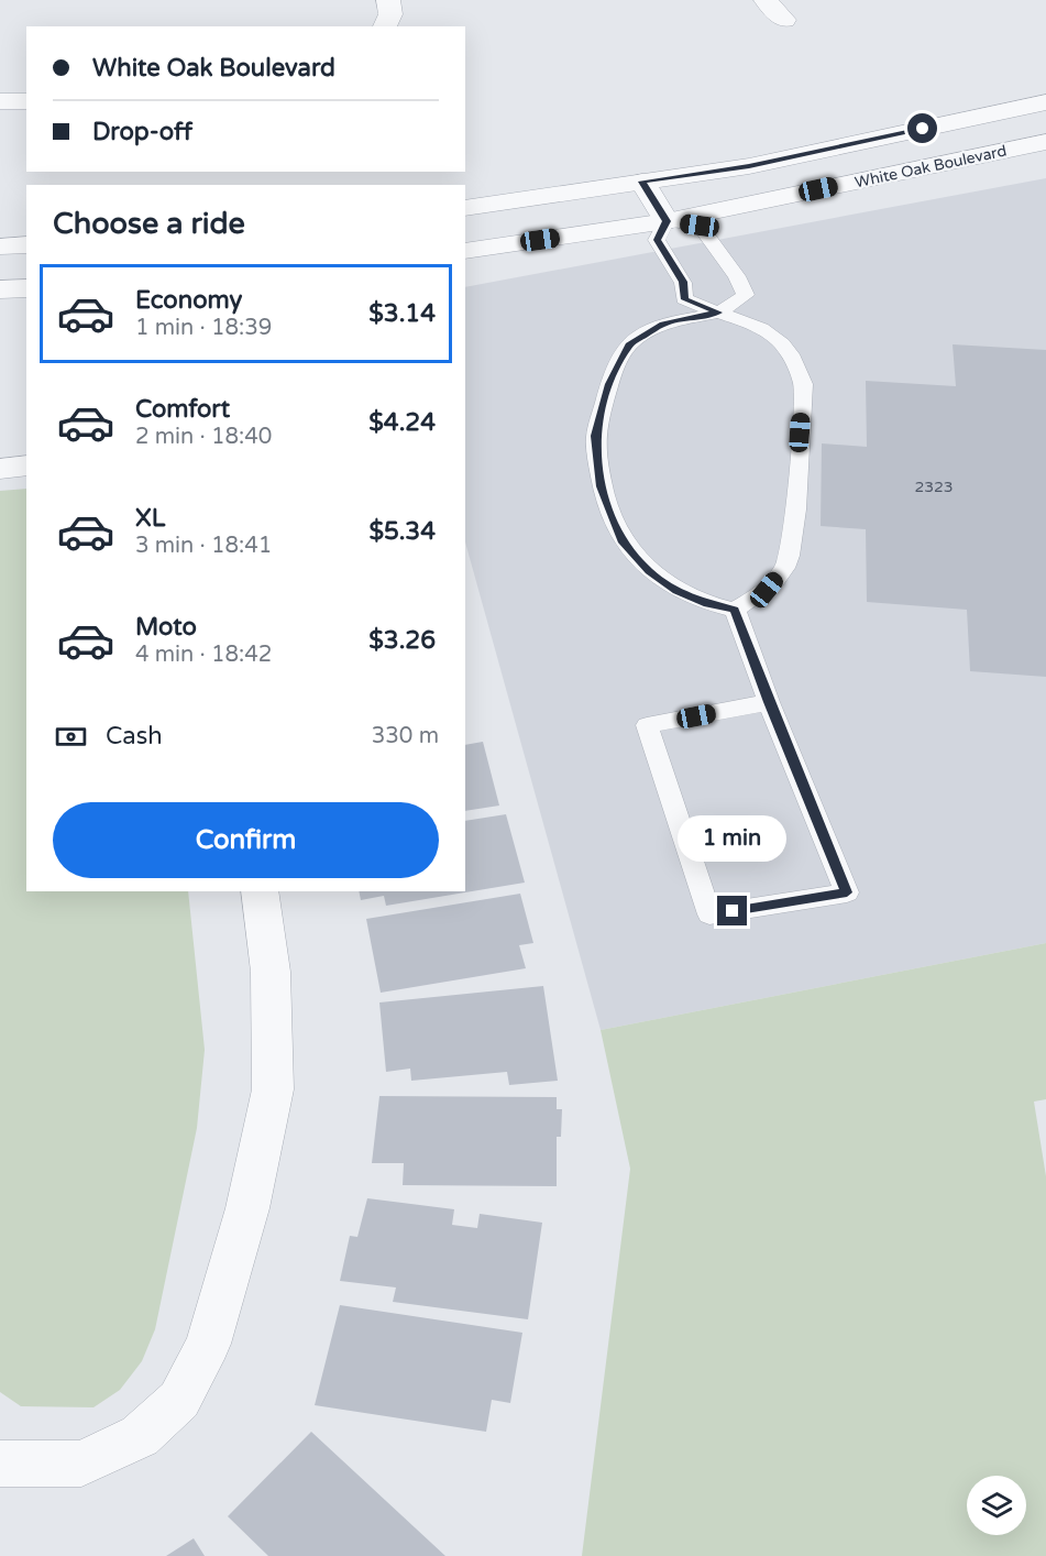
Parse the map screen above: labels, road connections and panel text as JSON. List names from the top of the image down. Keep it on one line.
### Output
{"streets":{"street":["White Oak Boulevard"]},"house_numbers":["2323"],"page":{"banner":["White Oak Boulevard","Drop-off"],"heading":"Choose a ride","list":[{"name":"Economy","note":"1 min · 18:39","value":"$3.14"},{"name":"Comfort","note":"2 min · 18:40","value":"$4.24"},{"name":"XL","note":"3 min · 18:41","value":"$5.34"},{"name":"Moto","note":"4 min · 18:42","value":"$3.26"}],"pay":["Cash","330 m"],"buttons":"Confirm","bubble":"1 min"}}
